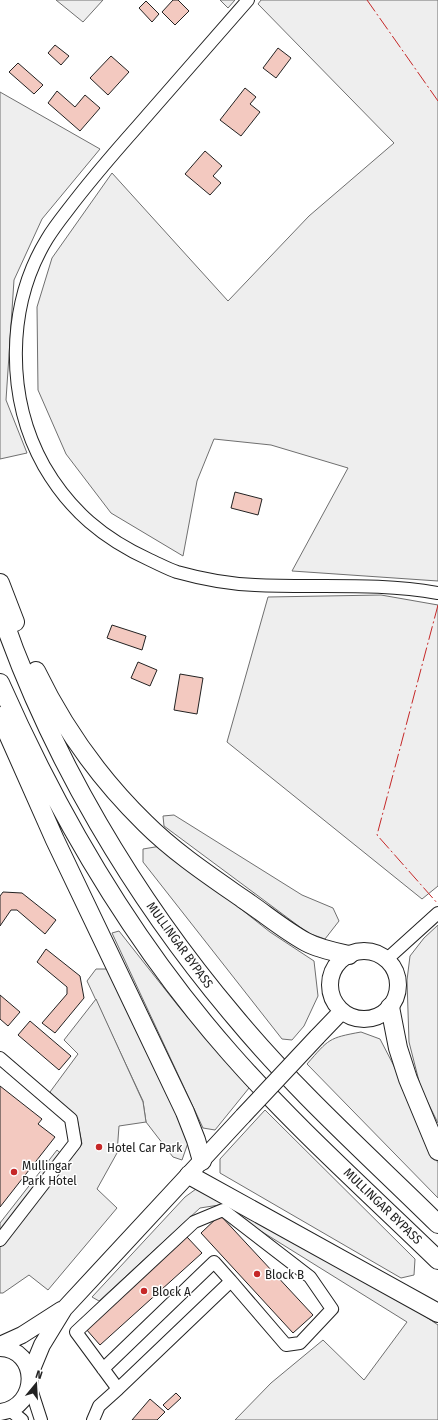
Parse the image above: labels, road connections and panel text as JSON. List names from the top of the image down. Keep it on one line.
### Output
{"streets":{"highway":["MULLINGAR BYPASS"]},"places":["Hotel Car Park","Mullingar Park Hotel","Block B","Block A"],"north":"top"}
